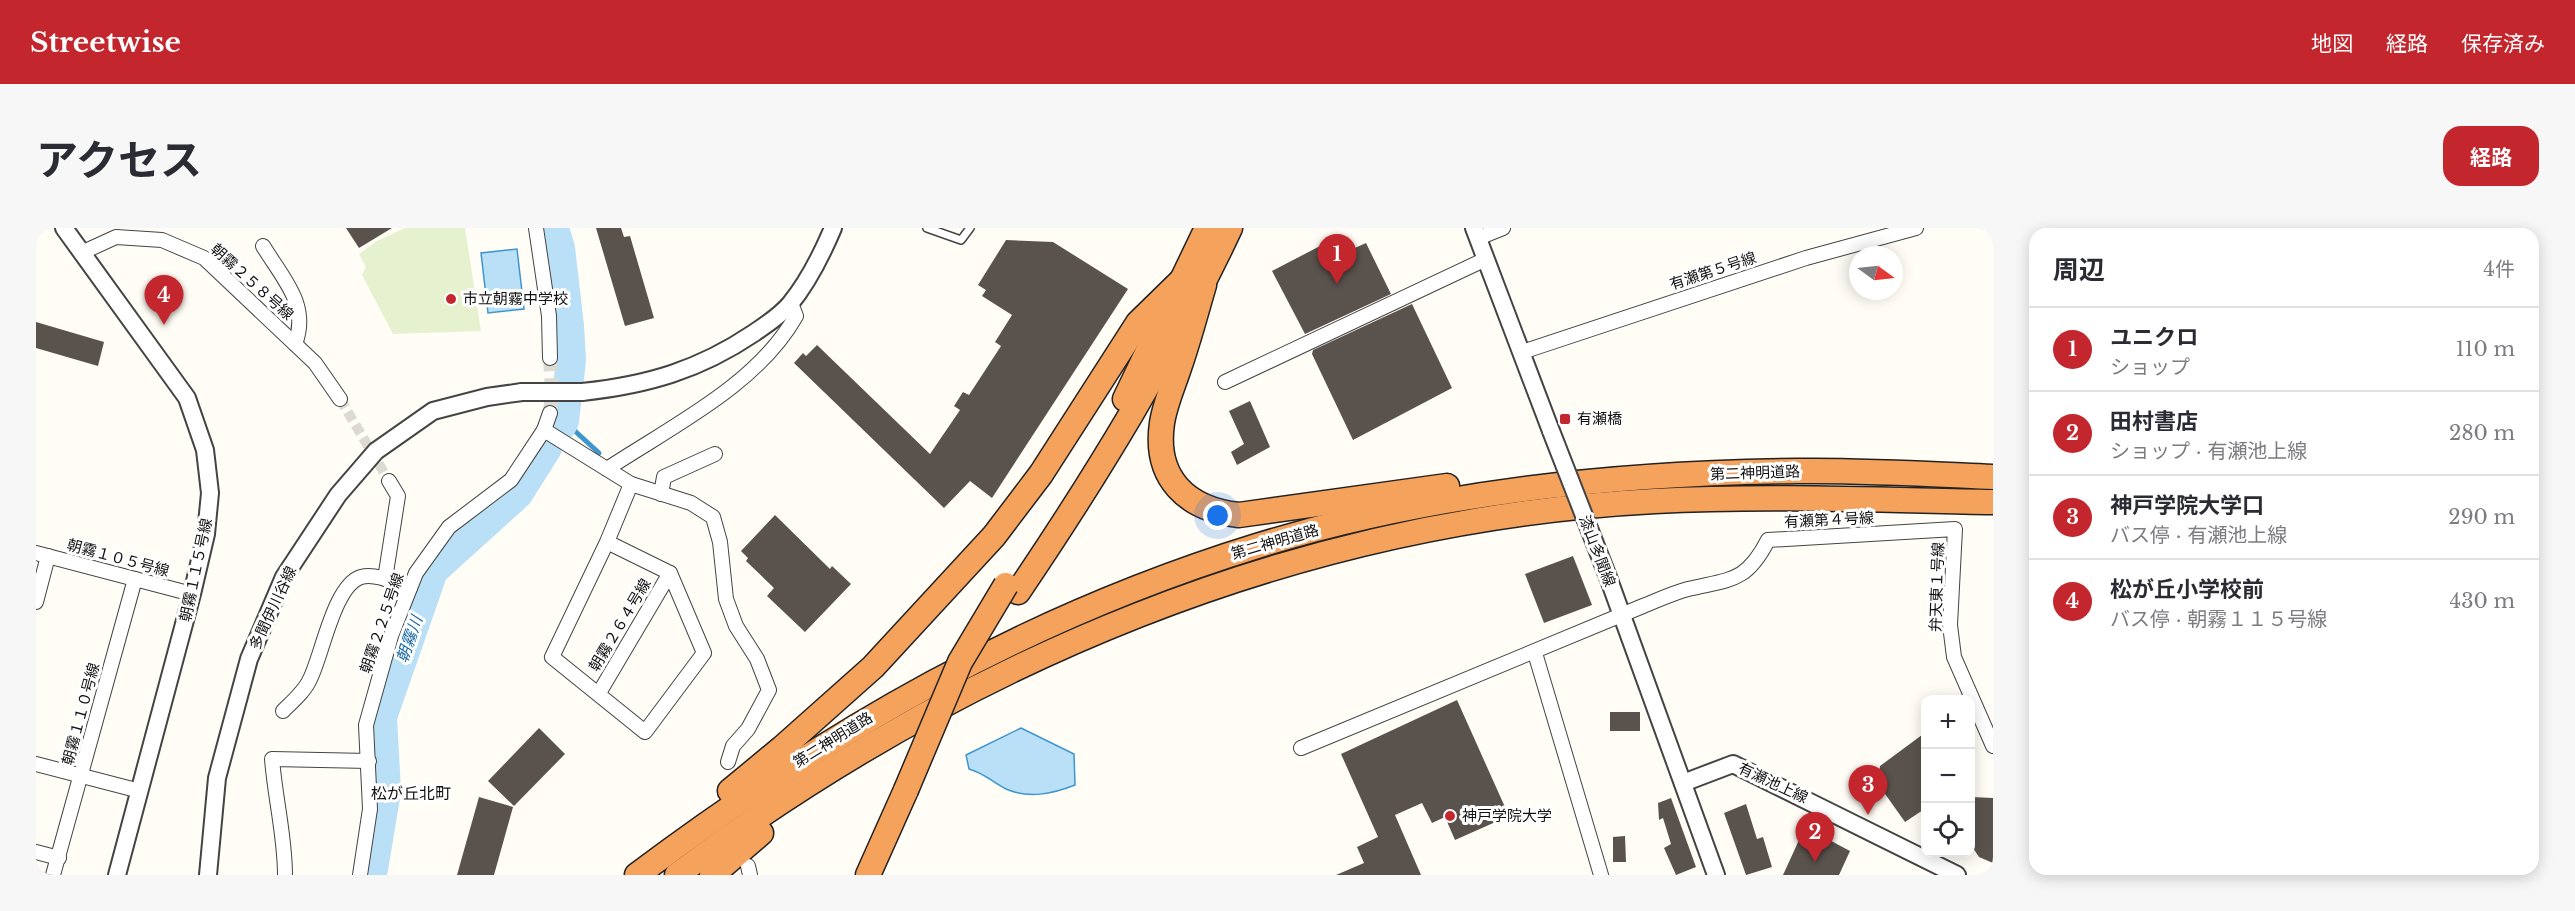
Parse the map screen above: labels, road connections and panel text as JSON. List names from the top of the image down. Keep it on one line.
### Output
{"streets":{"highway":["第二神明道路"],"street":["有瀬第５号線","朝霧２５８号線","有瀬第４号線","漆山多聞線","朝霧１０５号線","朝霧１１５号線","弁天東１号線","多聞伊川谷線","朝霧２２５号線","朝霧２６４号線","朝霧１１０号線","有瀬池上線"]},"crossings":[["有瀬第５号線","漆山多聞線"],["朝霧２５８号線","朝霧１１５号線"],["有瀬第４号線","漆山多聞線"],["有瀬第４号線","弁天東１号線"],["漆山多聞線","有瀬池上線"],["朝霧１０５号線","朝霧１１５号線"],["朝霧１０５号線","朝霧１１０号線"]],"districts":["松が丘北町"],"water":["朝霧川"],"places":{"other":["市立朝霧中学校","神戸学院大学"],"transit":["有瀬橋"]},"north":"right","page":{"header":"Streetwise","nav":["地図","経路","保存済み"],"title":"アクセス","buttons":"経路","heading":["周辺","4件"],"pins":["1","4","3","2"],"list":[{"mark":"1","name":"ユニクロ","note":"ショップ","value":"110 m"},{"mark":"2","name":"田村書店","note":"ショップ · 有瀬池上線","value":"280 m"},{"mark":"3","name":"神戸学院大学口","note":"バス停 · 有瀬池上線","value":"290 m"},{"mark":"4","name":"松が丘小学校前","note":"バス停 · 朝霧１１５号線","value":"430 m"}],"map_buttons":["+","−"]}}
